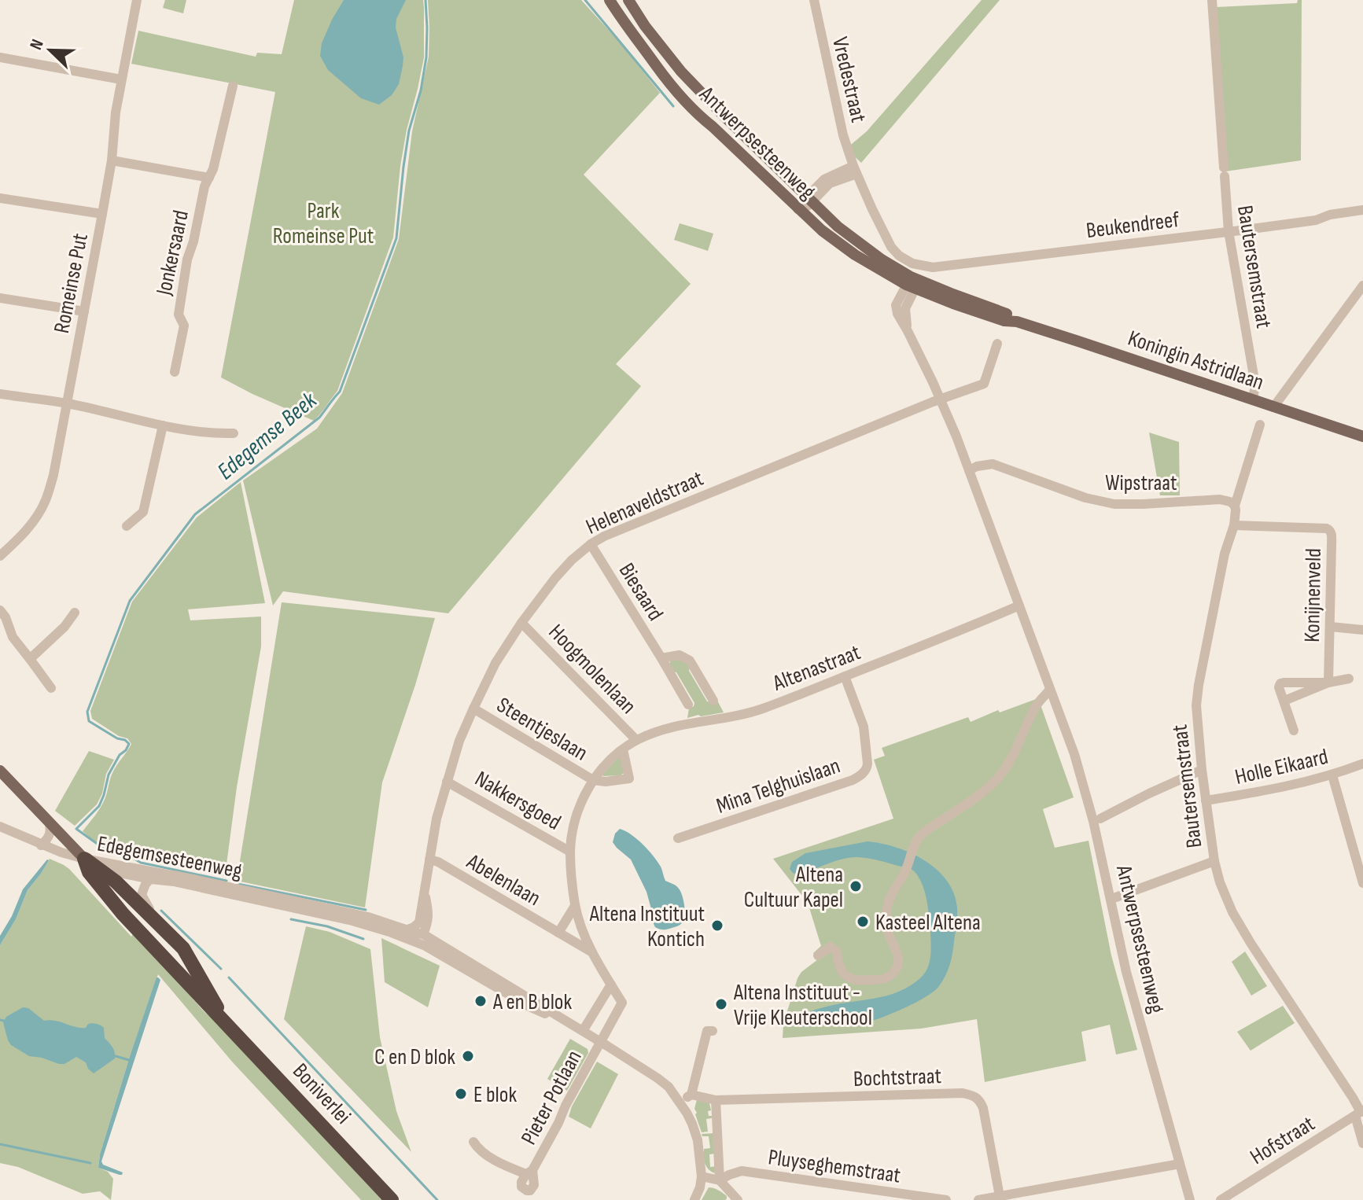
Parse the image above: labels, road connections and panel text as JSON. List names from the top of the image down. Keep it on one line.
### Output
{"streets":{"highway":["Boniverlei"],"main road":["Antwerpsesteenweg","Koningin Astridlaan"],"street":["Vredestraat","Beukendreef","Jonkersaard","Bautersemstraat","Romeinse Put","Wipstraat","Helenaveldstraat","Biesaard","Konijnenveld","Altenastraat","Hoogmolenlaan","Steentjeslaan","Holle Eikaard","Mina Telghuislaan","Nakkersgoed","Edegemsesteenweg","Abelenlaan","Bochtstraat","Pieter Potlaan","Hofstraat","Pluyseghemstraat"]},"crossings":[["Vredestraat","Beukendreef"],["Antwerpsesteenweg","Koningin Astridlaan"],["Antwerpsesteenweg","Wipstraat"],["Antwerpsesteenweg","Helenaveldstraat"],["Antwerpsesteenweg","Altenastraat"],["Beukendreef","Bautersemstraat"],["Bautersemstraat","Koningin Astridlaan"],["Bautersemstraat","Wipstraat"],["Bautersemstraat","Konijnenveld"],["Bautersemstraat","Holle Eikaard"],["Bautersemstraat","Hofstraat"],["Helenaveldstraat","Biesaard"],["Helenaveldstraat","Hoogmolenlaan"],["Helenaveldstraat","Steentjeslaan"],["Helenaveldstraat","Nakkersgoed"],["Helenaveldstraat","Edegemsesteenweg"],["Helenaveldstraat","Abelenlaan"],["Altenastraat","Hoogmolenlaan"],["Altenastraat","Steentjeslaan"],["Altenastraat","Mina Telghuislaan"],["Altenastraat","Nakkersgoed"],["Altenastraat","Edegemsesteenweg"],["Altenastraat","Abelenlaan"],["Altenastraat","Pieter Potlaan"],["Edegemsesteenweg","Boniverlei"],["Edegemsesteenweg","Pieter Potlaan"]],"water":["Edegemse Beek"],"parks":["Park Romeinse Put"],"places":["Altena Cultuur Kapel","Kasteel Altena","Altena Instituut Kontich","A en B blok","Altena Instituut - Vrije Kleuterschool","C en D blok","E blok"],"north":"top left"}
